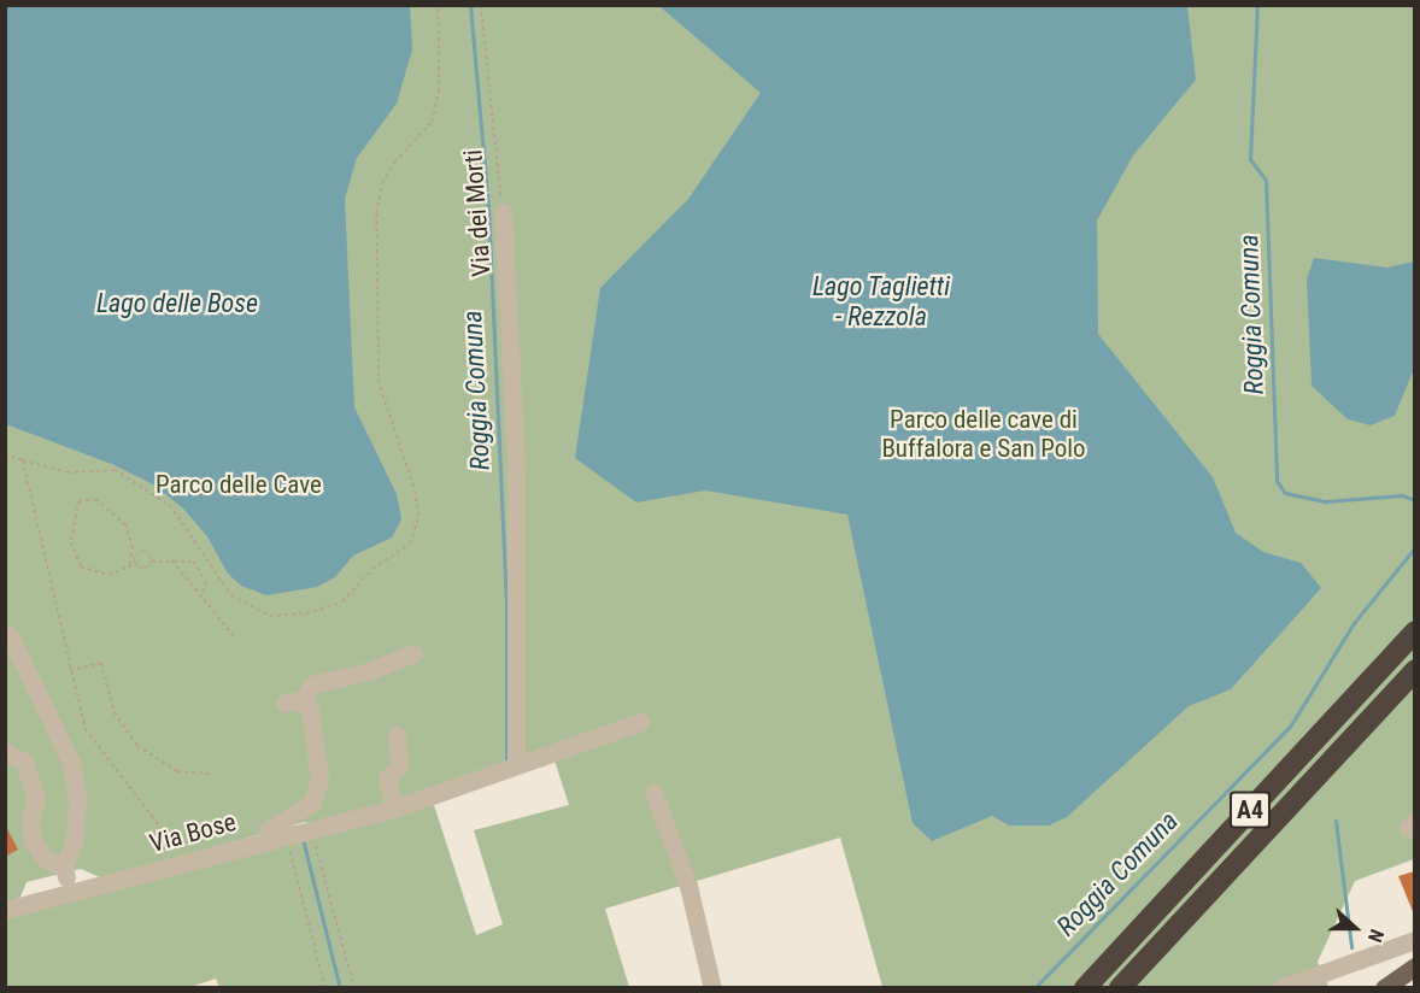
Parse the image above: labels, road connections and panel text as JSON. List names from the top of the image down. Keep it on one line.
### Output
{"streets":{"highway":["A4"],"street":["Via dei Morti","Via Bose"]},"crossings":[["Via dei Morti","Via Bose"]],"water":["Lago Taglietti - Rezzola","Lago delle Bose","Roggia Comuna"],"parks":["Parco delle cave di Buffalora e San Polo","Parco delle Cave"],"north":"right"}
